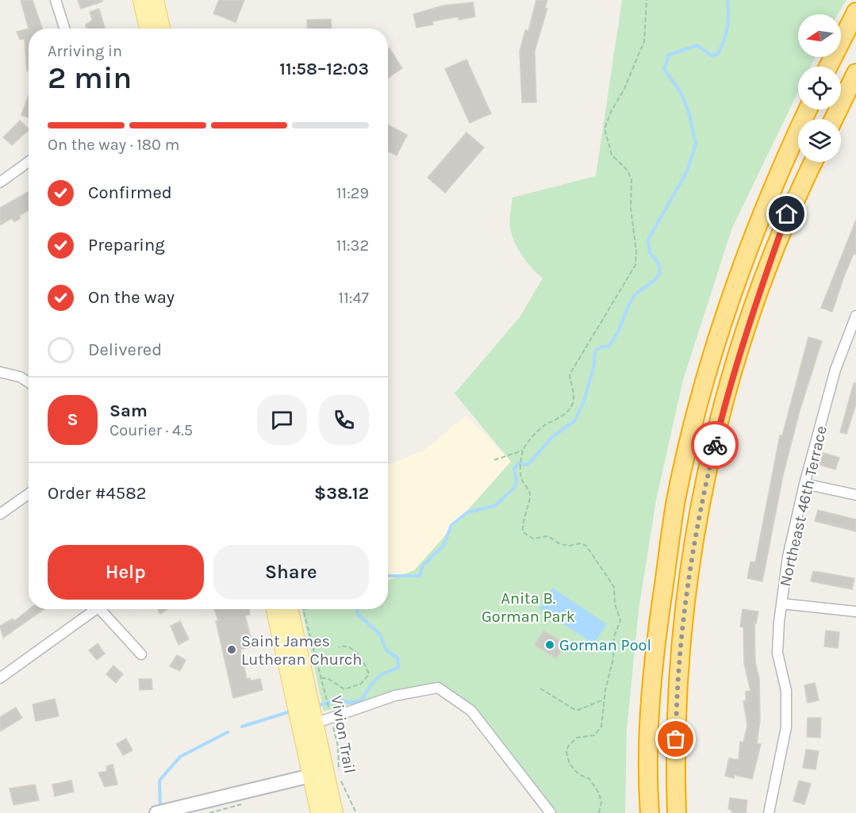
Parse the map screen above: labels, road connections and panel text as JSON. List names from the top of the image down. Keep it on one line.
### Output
{"streets":{"street":["Northeast 46th Terrace"],"path":["Vivion Trail"]},"parks":["Anita B. Gorman Park"],"places":["Gorman Pool","Saint James Lutheran Church"],"north":"left","page":{"heading":["2 min","Arriving in","11:58–12:03"],"panel":["Sam","Courier · 4.5","Order #4582","$38.12"],"bar":"On the way · 180 m","list":[["Confirmed","11:29"],["Preparing","11:32"],["On the way","11:47"],"Delivered"],"round":"S","buttons":["Help","Share"]}}
